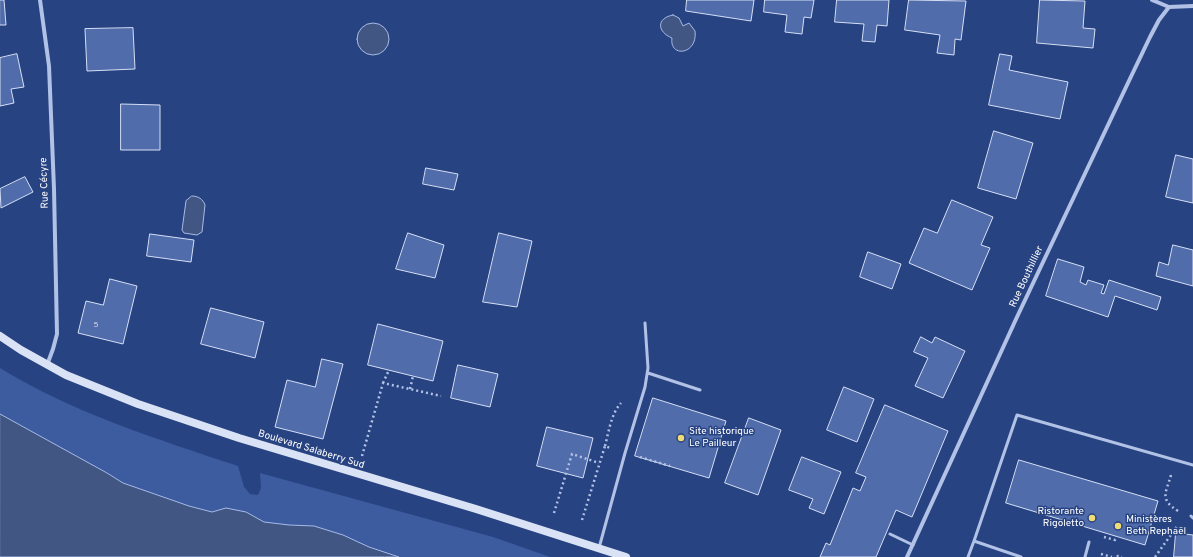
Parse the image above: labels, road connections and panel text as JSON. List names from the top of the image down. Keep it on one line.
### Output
{"streets":{"street":["Rue Cécyre","Rue Bouthillier","Boulevard Salaberry Sud"]},"crossings":[["Rue Cécyre","Boulevard Salaberry Sud"]],"places":["Site historique Le Pailleur","Ristorante Rigoletto","Ministères Beth Rephaël"],"house_numbers":["5"]}
